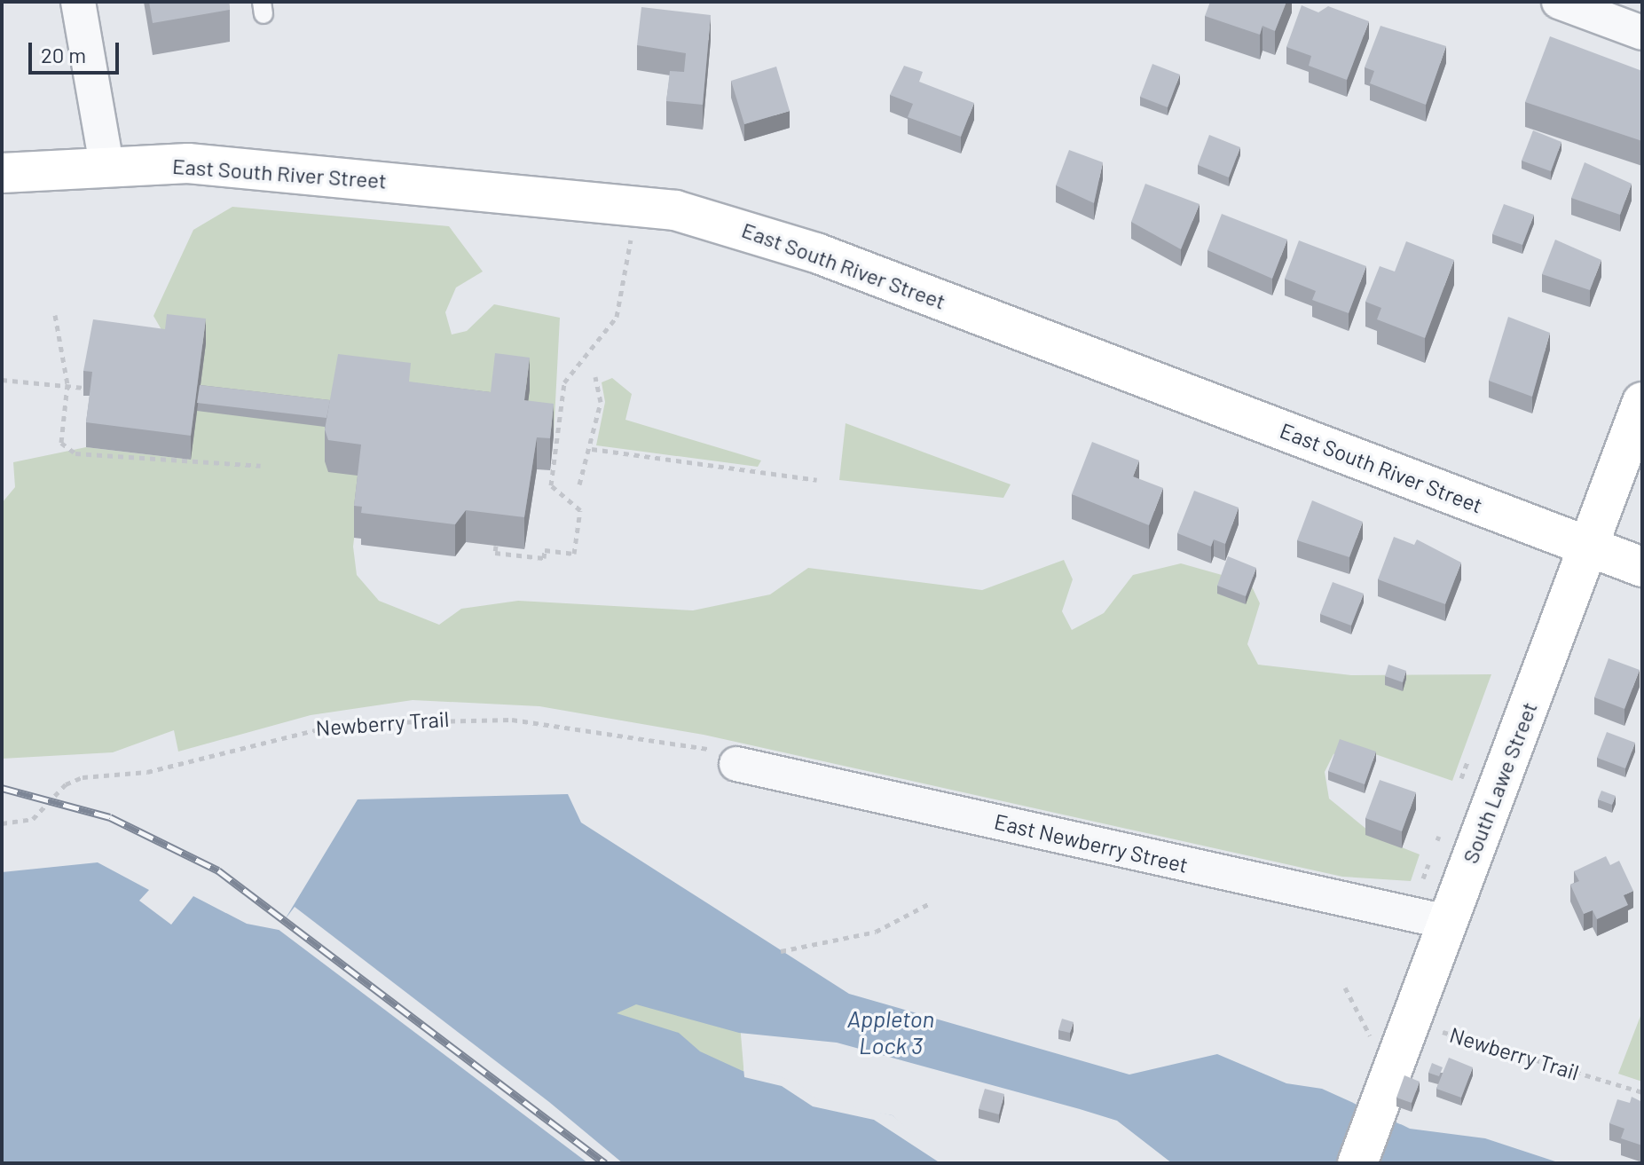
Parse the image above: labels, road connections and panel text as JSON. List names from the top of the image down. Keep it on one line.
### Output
{"streets":{"street":["East South River Street","South Lawe Street","East Newberry Street"],"path":["Newberry Trail"]},"crossings":[["East South River Street","South Lawe Street"],["Newberry Trail","South Lawe Street"],["Newberry Trail","East Newberry Street"],["South Lawe Street","East Newberry Street"]],"water":["Appleton Lock 3"],"scale_bar":"20 m"}
